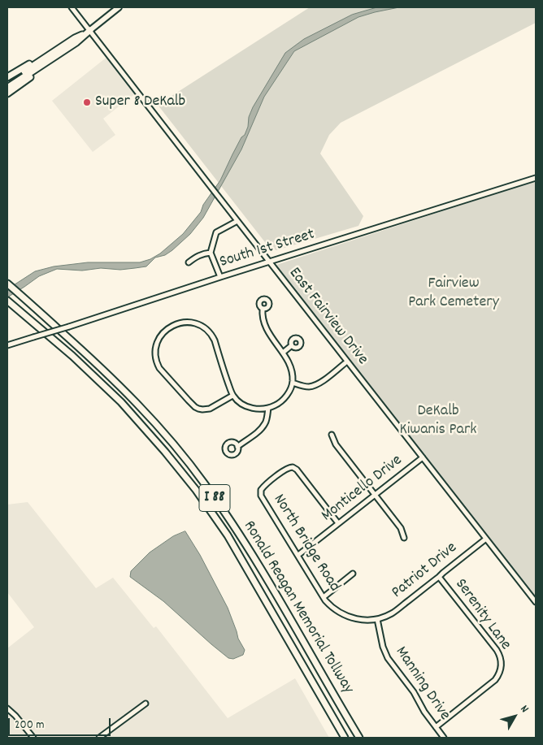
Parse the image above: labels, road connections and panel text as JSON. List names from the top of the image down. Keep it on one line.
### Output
{"streets":{"highway":["I 88","Ronald Reagan Memorial Tollway"],"street":["South 1st Street","East Fairview Drive","Monticello Drive","North Bridge Road","Patriot Drive","Serenity Lane","Manning Drive"]},"crossings":[["South 1st Street","East Fairview Drive"],["East Fairview Drive","Monticello Drive"],["East Fairview Drive","Patriot Drive"],["Monticello Drive","North Bridge Road"],["North Bridge Road","Patriot Drive"],["North Bridge Road","Manning Drive"],["Patriot Drive","Serenity Lane"],["Patriot Drive","Manning Drive"],["Serenity Lane","Manning Drive"]],"parks":["Fairview Park Cemetery","DeKalb Kiwanis Park"],"places":["Super 8 DeKalb"],"scale_bar":"200 m","north":"top right"}
